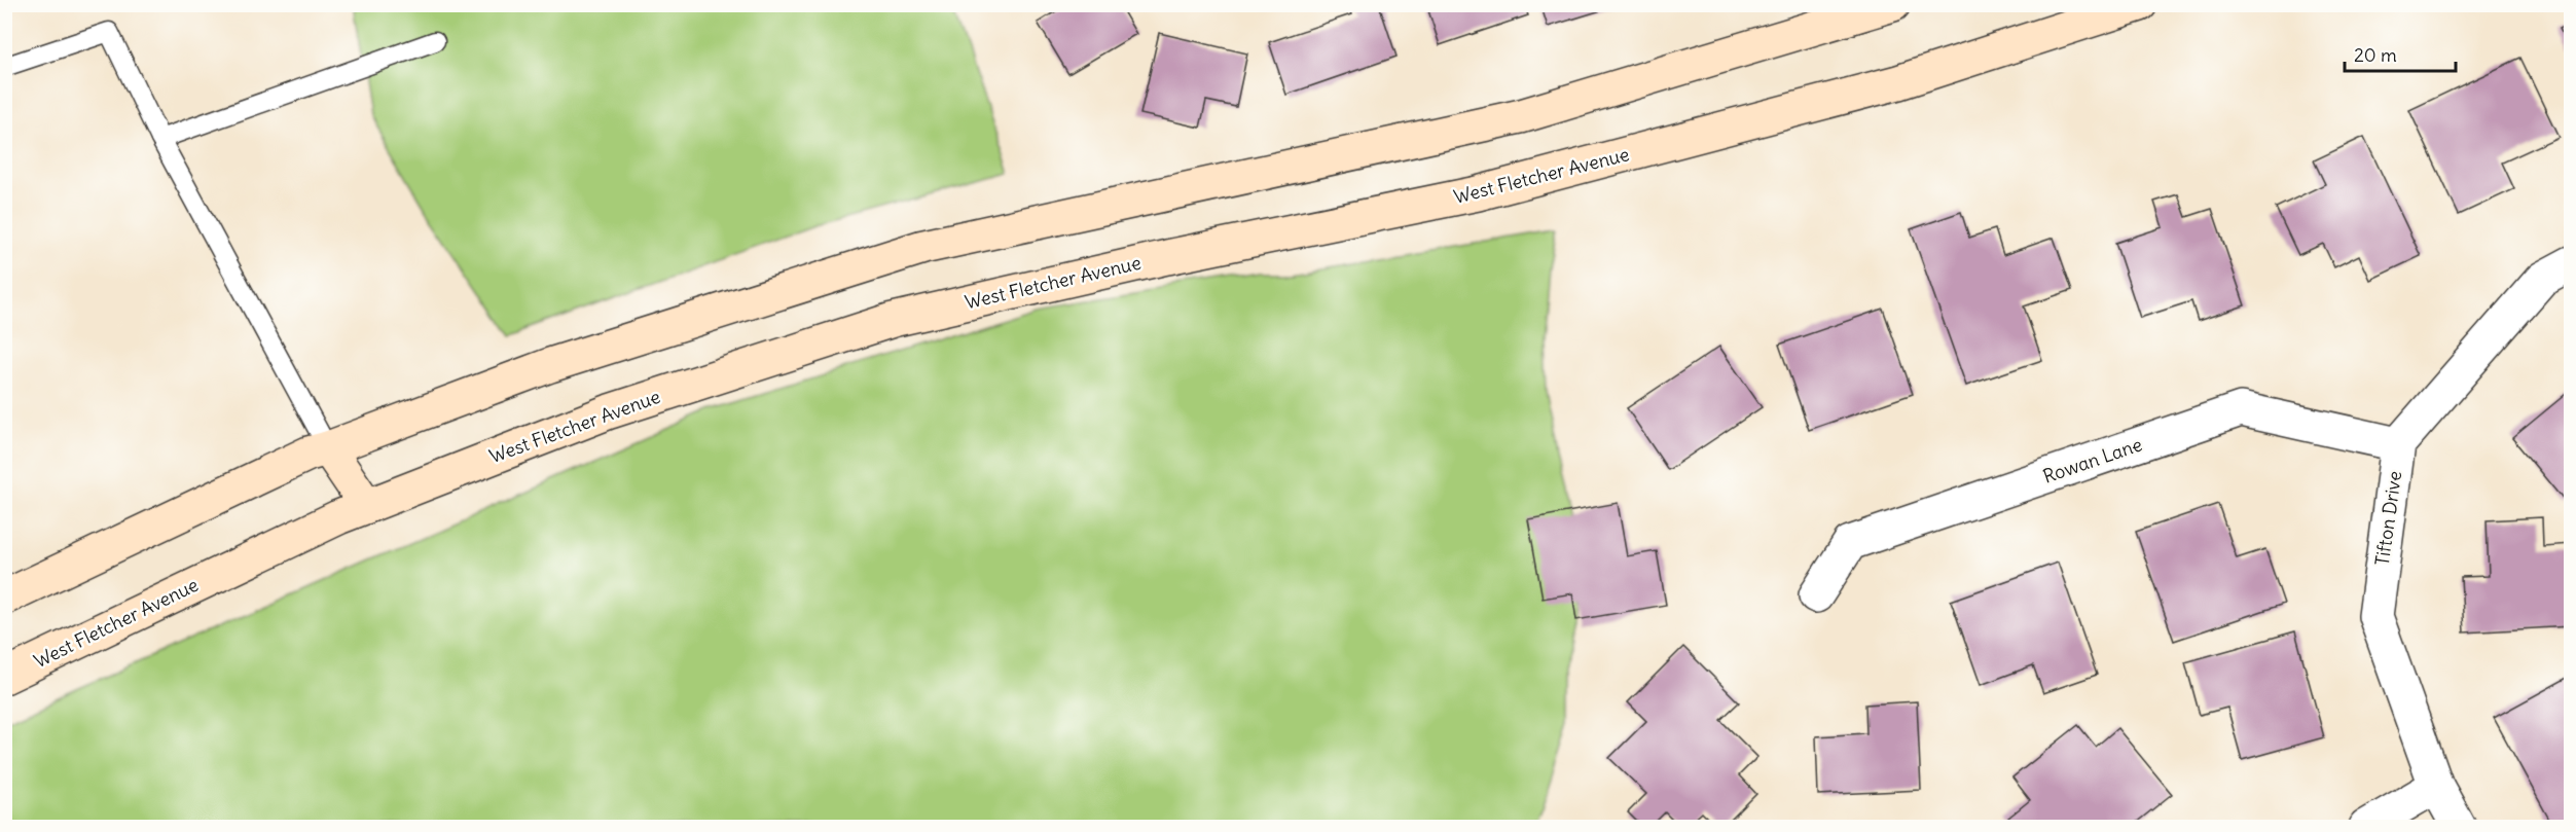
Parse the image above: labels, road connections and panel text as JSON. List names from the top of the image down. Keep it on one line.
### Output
{"streets":{"main road":["West Fletcher Avenue"],"street":["Rowan Lane","Tifton Drive"]},"crossings":[["Rowan Lane","Tifton Drive"]],"scale_bar":"20 m"}
